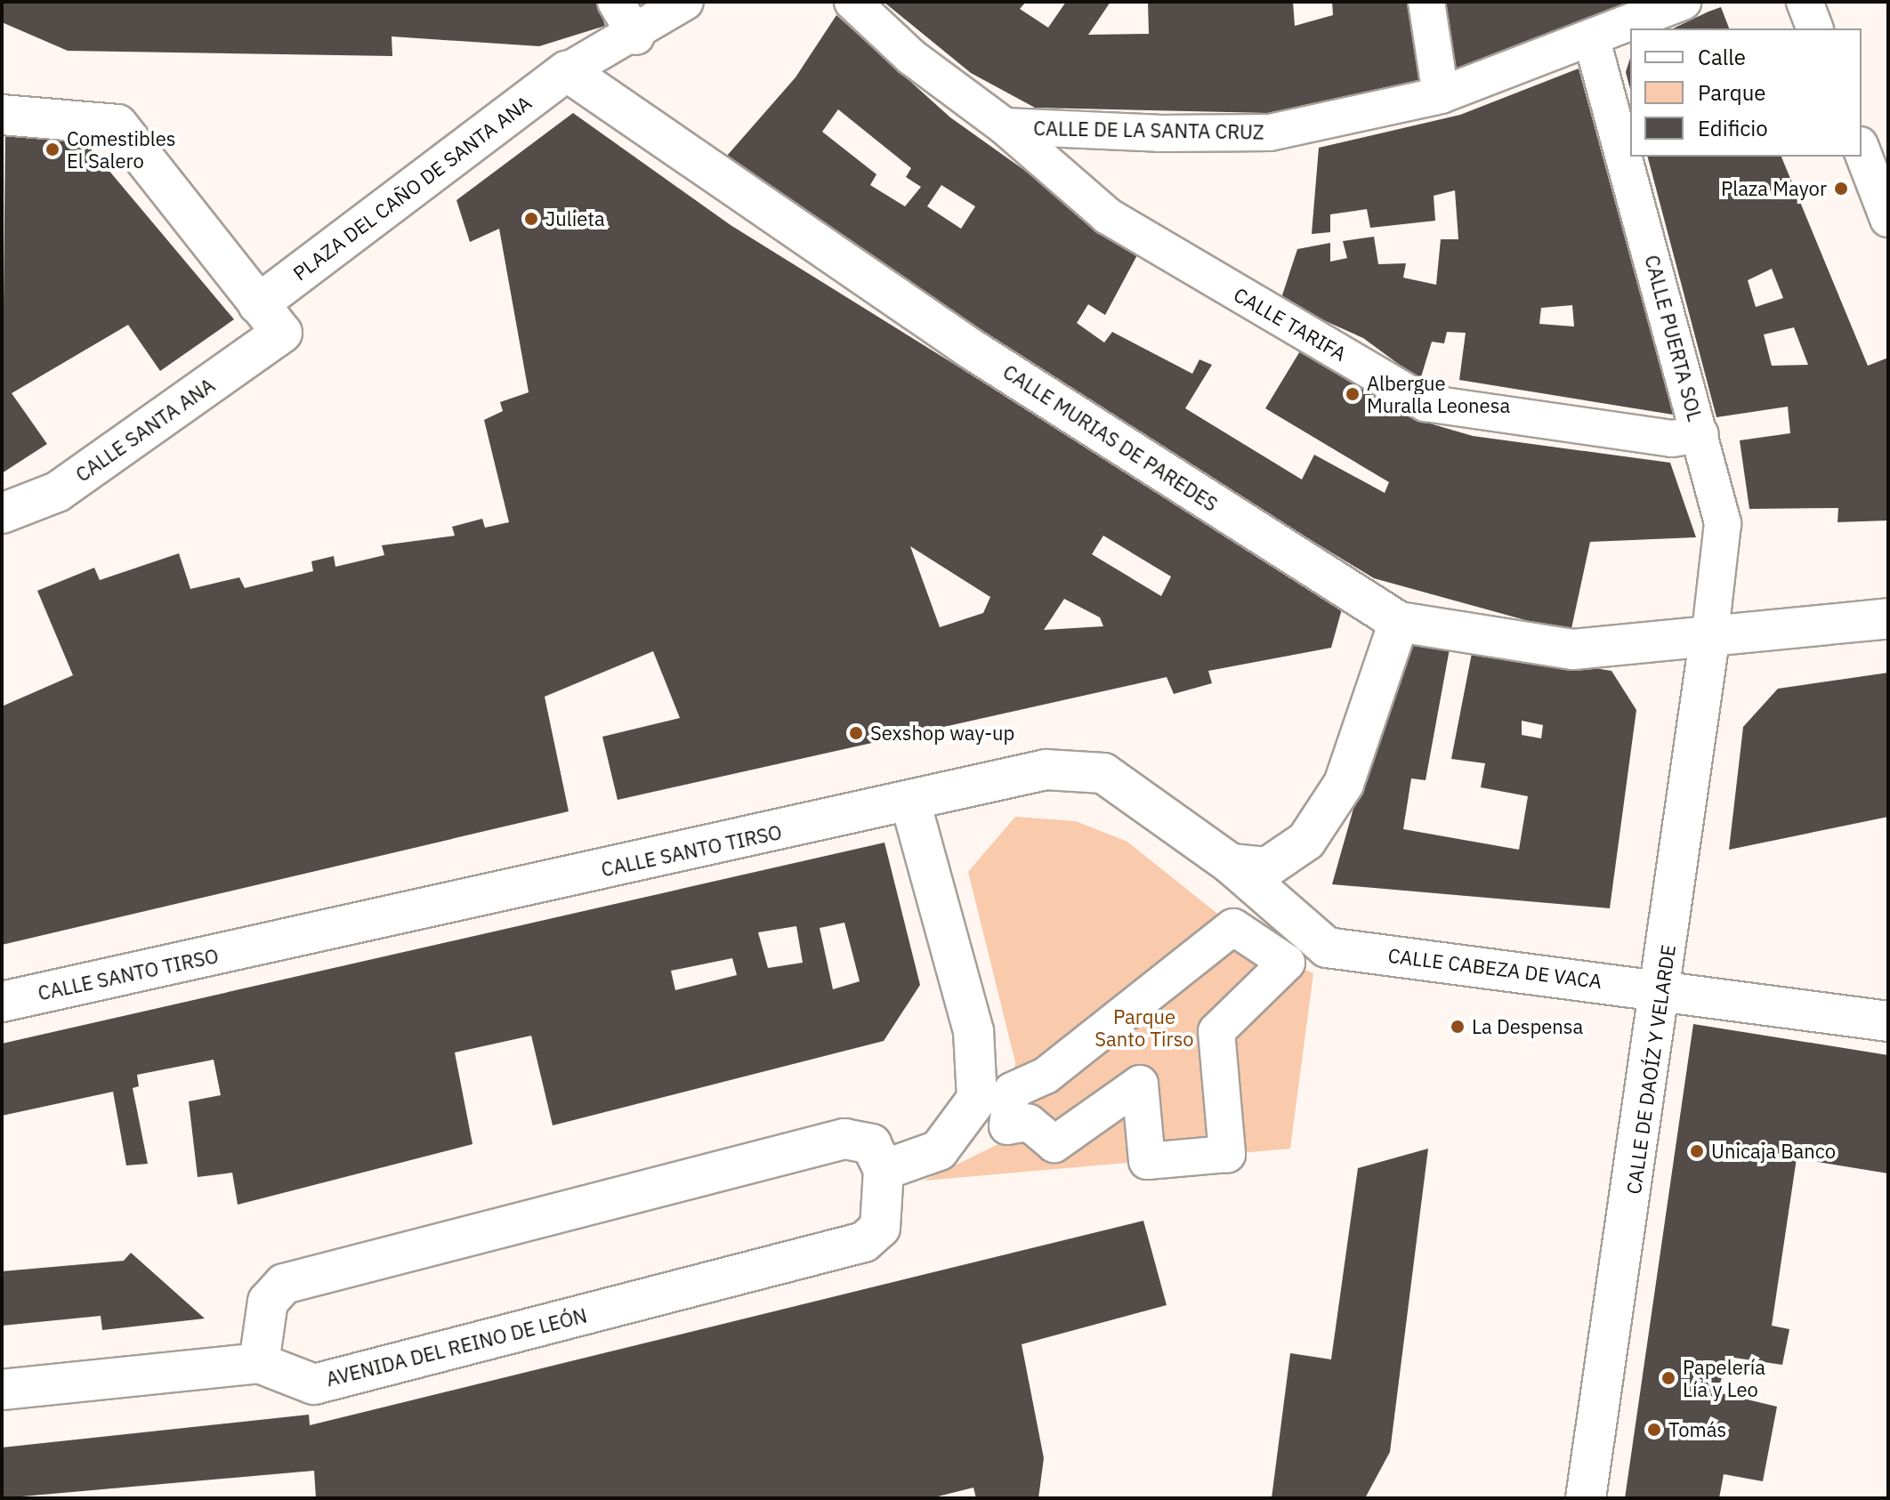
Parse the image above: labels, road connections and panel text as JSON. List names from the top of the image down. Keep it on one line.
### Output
{"streets":{"street":["CALLE DE LA SANTA CRUZ","PLAZA DEL CAÑO DE SANTA ANA","CALLE TARIFA","CALLE PUERTA SOL","CALLE SANTA ANA","CALLE MURIAS DE PAREDES","CALLE SANTO TIRSO","CALLE CABEZA DE VACA","CALLE DE DAOÍZ Y VELARDE","AVENIDA DEL REINO DE LEÓN"]},"crossings":[["CALLE DE LA SANTA CRUZ","CALLE TARIFA"],["CALLE DE LA SANTA CRUZ","CALLE PUERTA SOL"],["PLAZA DEL CAÑO DE SANTA ANA","CALLE SANTA ANA"],["PLAZA DEL CAÑO DE SANTA ANA","CALLE MURIAS DE PAREDES"],["CALLE TARIFA","CALLE PUERTA SOL"],["CALLE PUERTA SOL","CALLE MURIAS DE PAREDES"],["CALLE PUERTA SOL","CALLE DE DAOÍZ Y VELARDE"],["CALLE MURIAS DE PAREDES","CALLE DE DAOÍZ Y VELARDE"],["CALLE SANTO TIRSO","CALLE CABEZA DE VACA"],["CALLE CABEZA DE VACA","CALLE DE DAOÍZ Y VELARDE"]],"parks":["Parque Santo Tirso"],"places":["Comestibles El Salero","Plaza Mayor","Julieta","Albergue Muralla Leonesa","Sexshop way-up","La Despensa","Unicaja Banco","Papelería Lía y Leo","Tomás"],"legend":["Calle","Parque","Edificio"]}
